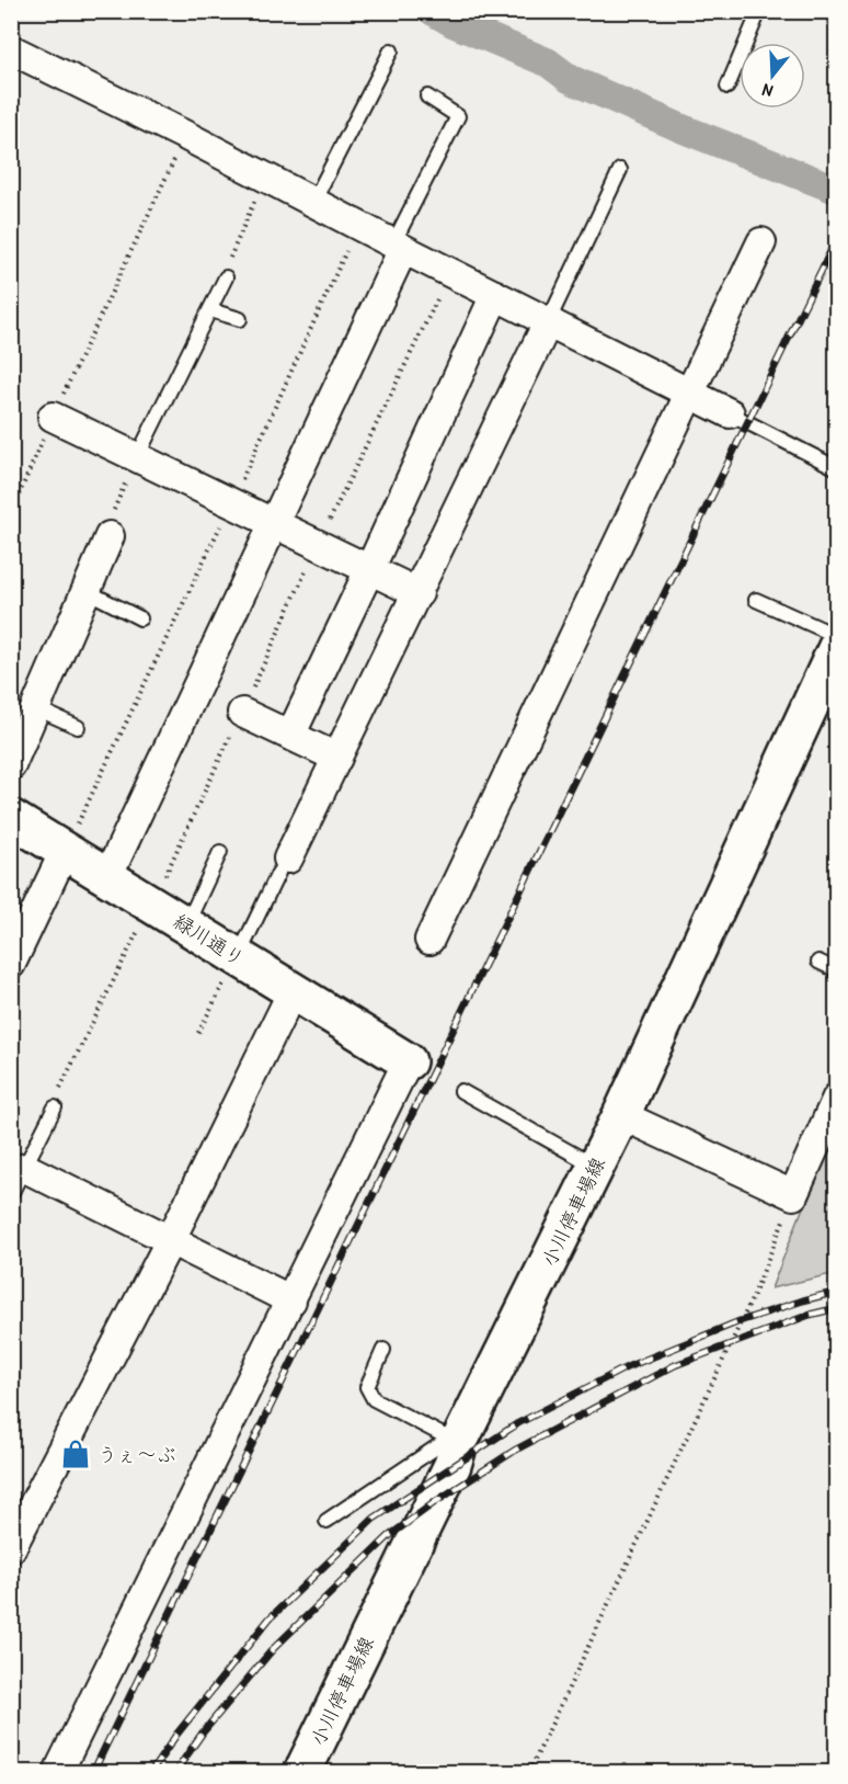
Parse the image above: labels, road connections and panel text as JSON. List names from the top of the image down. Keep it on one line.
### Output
{"streets":{"main road":["緑川通り","小川停車場線"]},"places":{"shop":["うぇ～ぶ"]},"north":"bottom"}
